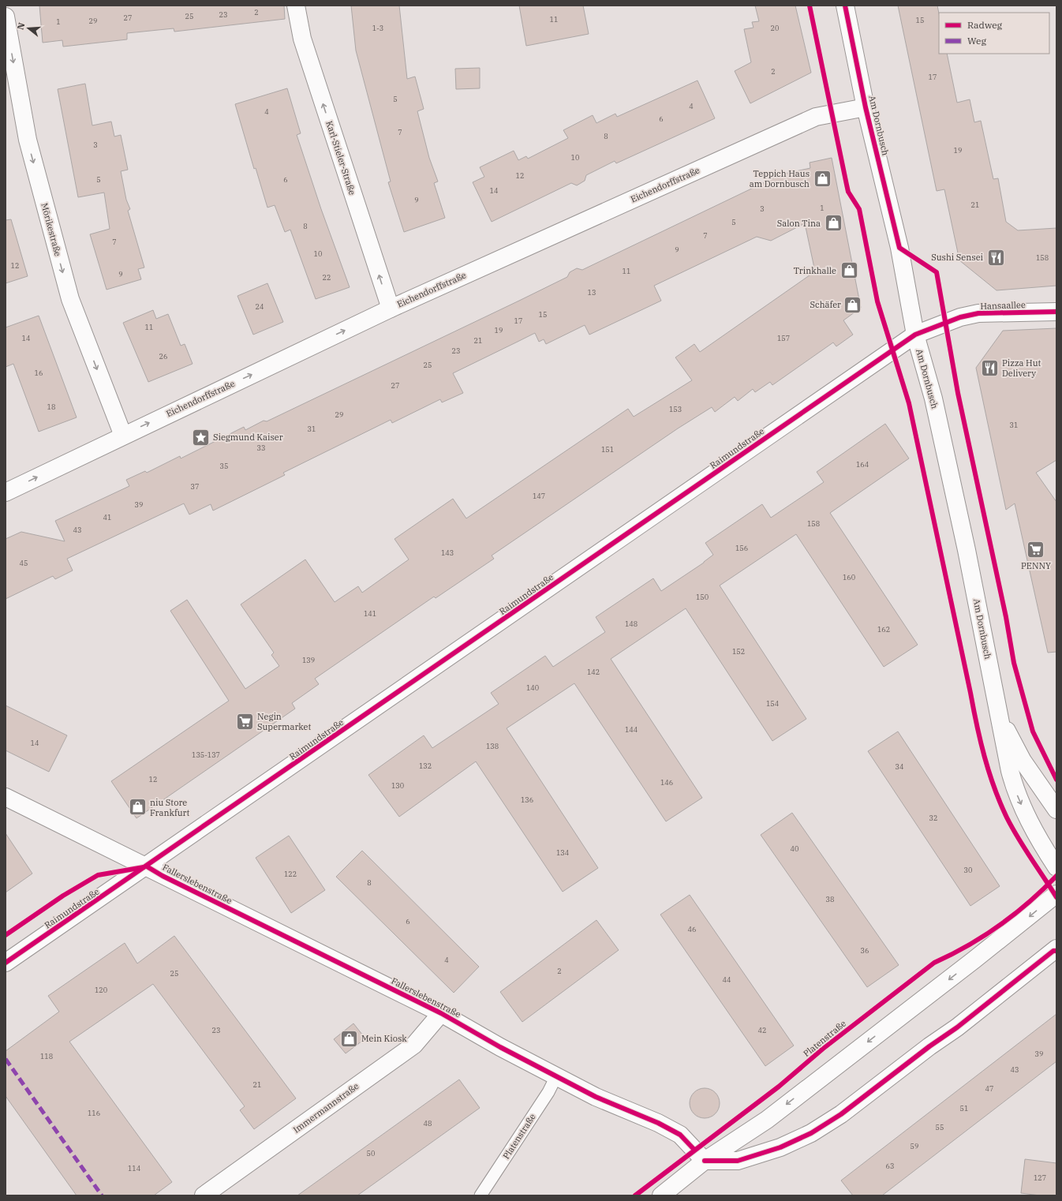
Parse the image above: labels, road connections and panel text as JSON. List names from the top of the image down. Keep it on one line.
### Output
{"streets":{"street":["Am Dornbusch","Karl-Stieler-Straße","Eichendorffstraße","Mörikestraße","Hansaallee","Raimundstraße","Fallerslebenstraße","Immermannstraße"],"lane":["Platenstraße"]},"crossings":[["Am Dornbusch","Eichendorffstraße"],["Am Dornbusch","Hansaallee"],["Am Dornbusch","Raimundstraße"],["Karl-Stieler-Straße","Eichendorffstraße"],["Eichendorffstraße","Mörikestraße"],["Hansaallee","Raimundstraße"],["Raimundstraße","Fallerslebenstraße"],["Fallerslebenstraße","Platenstraße"],["Fallerslebenstraße","Immermannstraße"]],"one_way":["Karl-Stieler-Straße","Eichendorffstraße","Mörikestraße"],"places":{"shop":["Teppich Haus am Dornbusch","Salon Tina","Trinkhalle","Schäfer","niu Store Frankfurt","Mein Kiosk"],"restaurant":["Sushi Sensei","Pizza Hut Delivery"],"place":["Siegmund Kaiser"],"supermarket":["PENNY","Negin Supermarket"]},"house_numbers":["2","23","25","27","11","15","29","1","1-3","20","2","17","5","4","4","6","7","8","3","19","10","12","5","6","14","9","21","1","3","5","8","7","7","9","10","158","12","11","9","22","13","24","15","17","11","19","14","157","21","23","26","25","16","27","18","153","29","31","31","33","151","164","35","37","147","39","41","158","43","156","143","45","160","150","141","148","162","152","139","142","140","154","144","14","138","135-137","132","34","12","146","130","136","32","40","134","30","122","8","38","6","46","36","4","2","25","44","120","23","42","39","118","43","21","47","51","116","48","55","59","50","63","114","127"],"legend":["Radweg","Weg"],"north":"left"}
